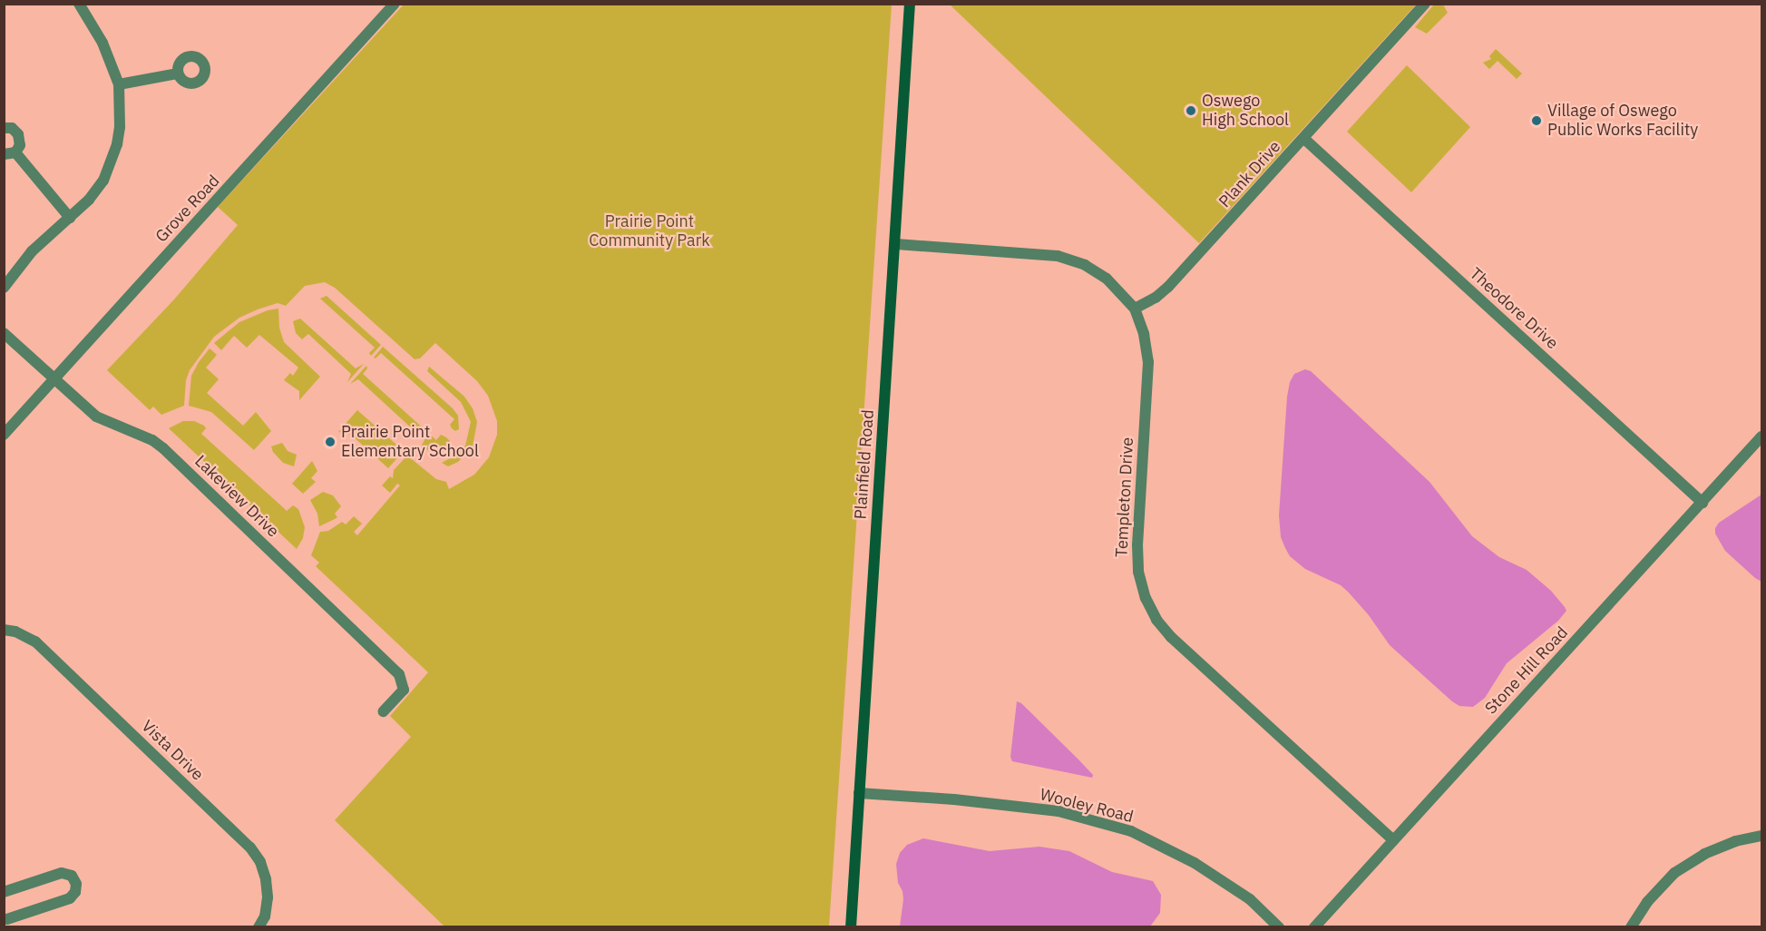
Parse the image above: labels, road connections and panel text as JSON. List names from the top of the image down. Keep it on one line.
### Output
{"streets":{"main road":["Plainfield Road"],"street":["Plank Drive","Grove Road","Theodore Drive","Lakeview Drive","Templeton Drive","Stone Hill Road","Vista Drive","Wooley Road"]},"crossings":[["Plank Drive","Theodore Drive"],["Plank Drive","Templeton Drive"],["Grove Road","Lakeview Drive"],["Theodore Drive","Stone Hill Road"],["Plainfield Road","Templeton Drive"],["Plainfield Road","Wooley Road"],["Templeton Drive","Stone Hill Road"]],"parks":["Prairie Point Community Park"],"places":["Oswego High School","Village of Oswego Public Works Facility","Prairie Point Elementary School"]}
